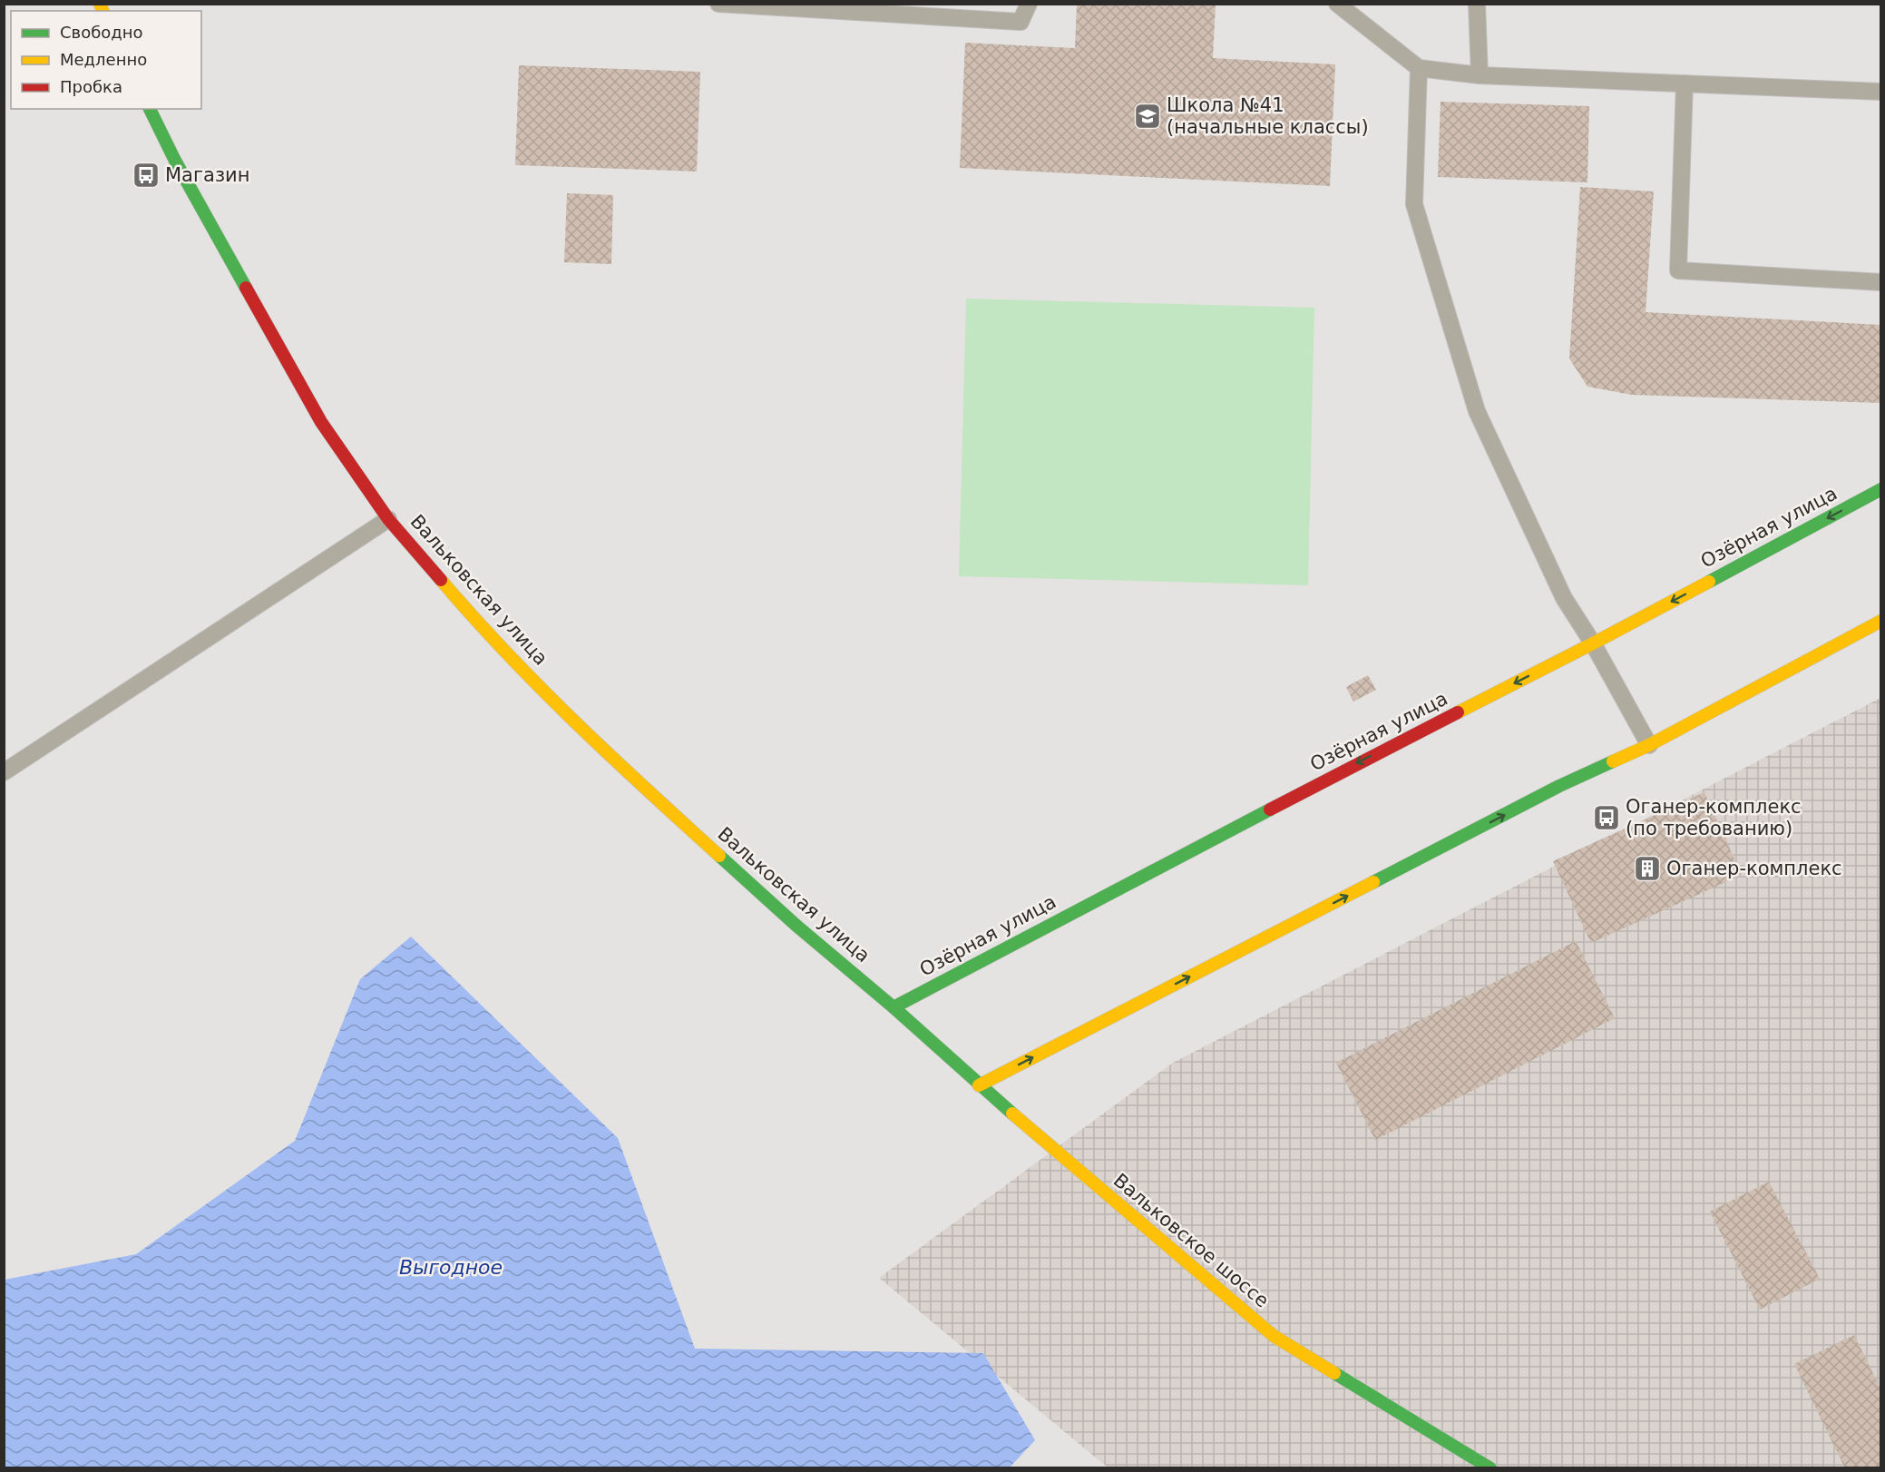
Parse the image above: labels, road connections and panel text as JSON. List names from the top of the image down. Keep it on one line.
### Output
{"streets":{"main road":["Озёрная улица","Вальковская улица","Вальковское шоссе"]},"crossings":[["Озёрная улица","Вальковская улица"],["Озёрная улица","Вальковское шоссе"],["Вальковская улица","Вальковское шоссе"]],"one_way":["Озёрная улица"],"water":["Выгодное"],"places":{"school or university":["Школа №41 (начальные классы)"],"bus stop":["Магазин","Оганер-комплекс (по требованию)"],"building":["Оганер-комплекс"]},"legend":["Свободно","Медленно","Пробка"]}
